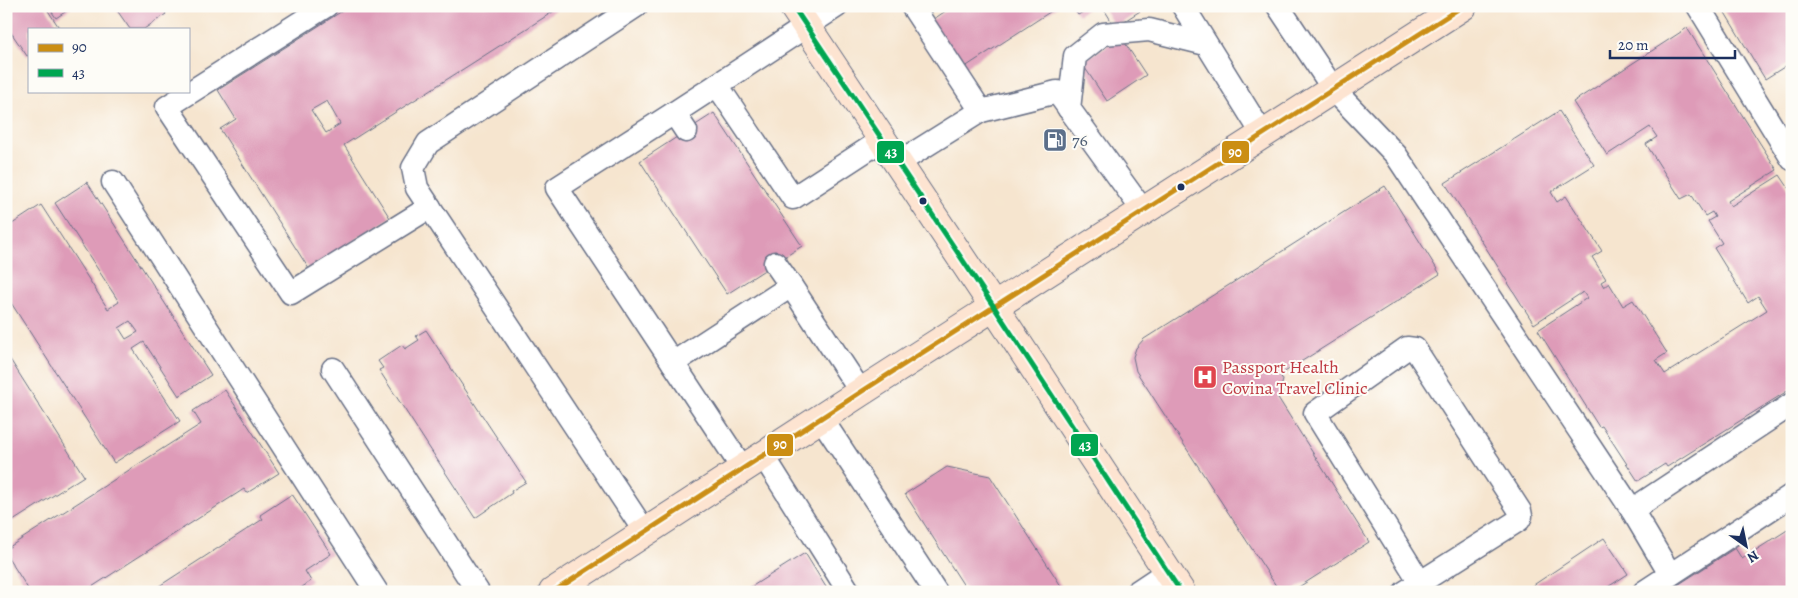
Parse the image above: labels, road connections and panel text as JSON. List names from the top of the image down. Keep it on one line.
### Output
{"places":{"fuel station":["76"],"hospital":["Passport Health Covina Travel Clinic"]},"lines":["transit line 90","transit line 43"],"legend":["90","43"],"scale_bar":"20 m","north":"bottom right"}
